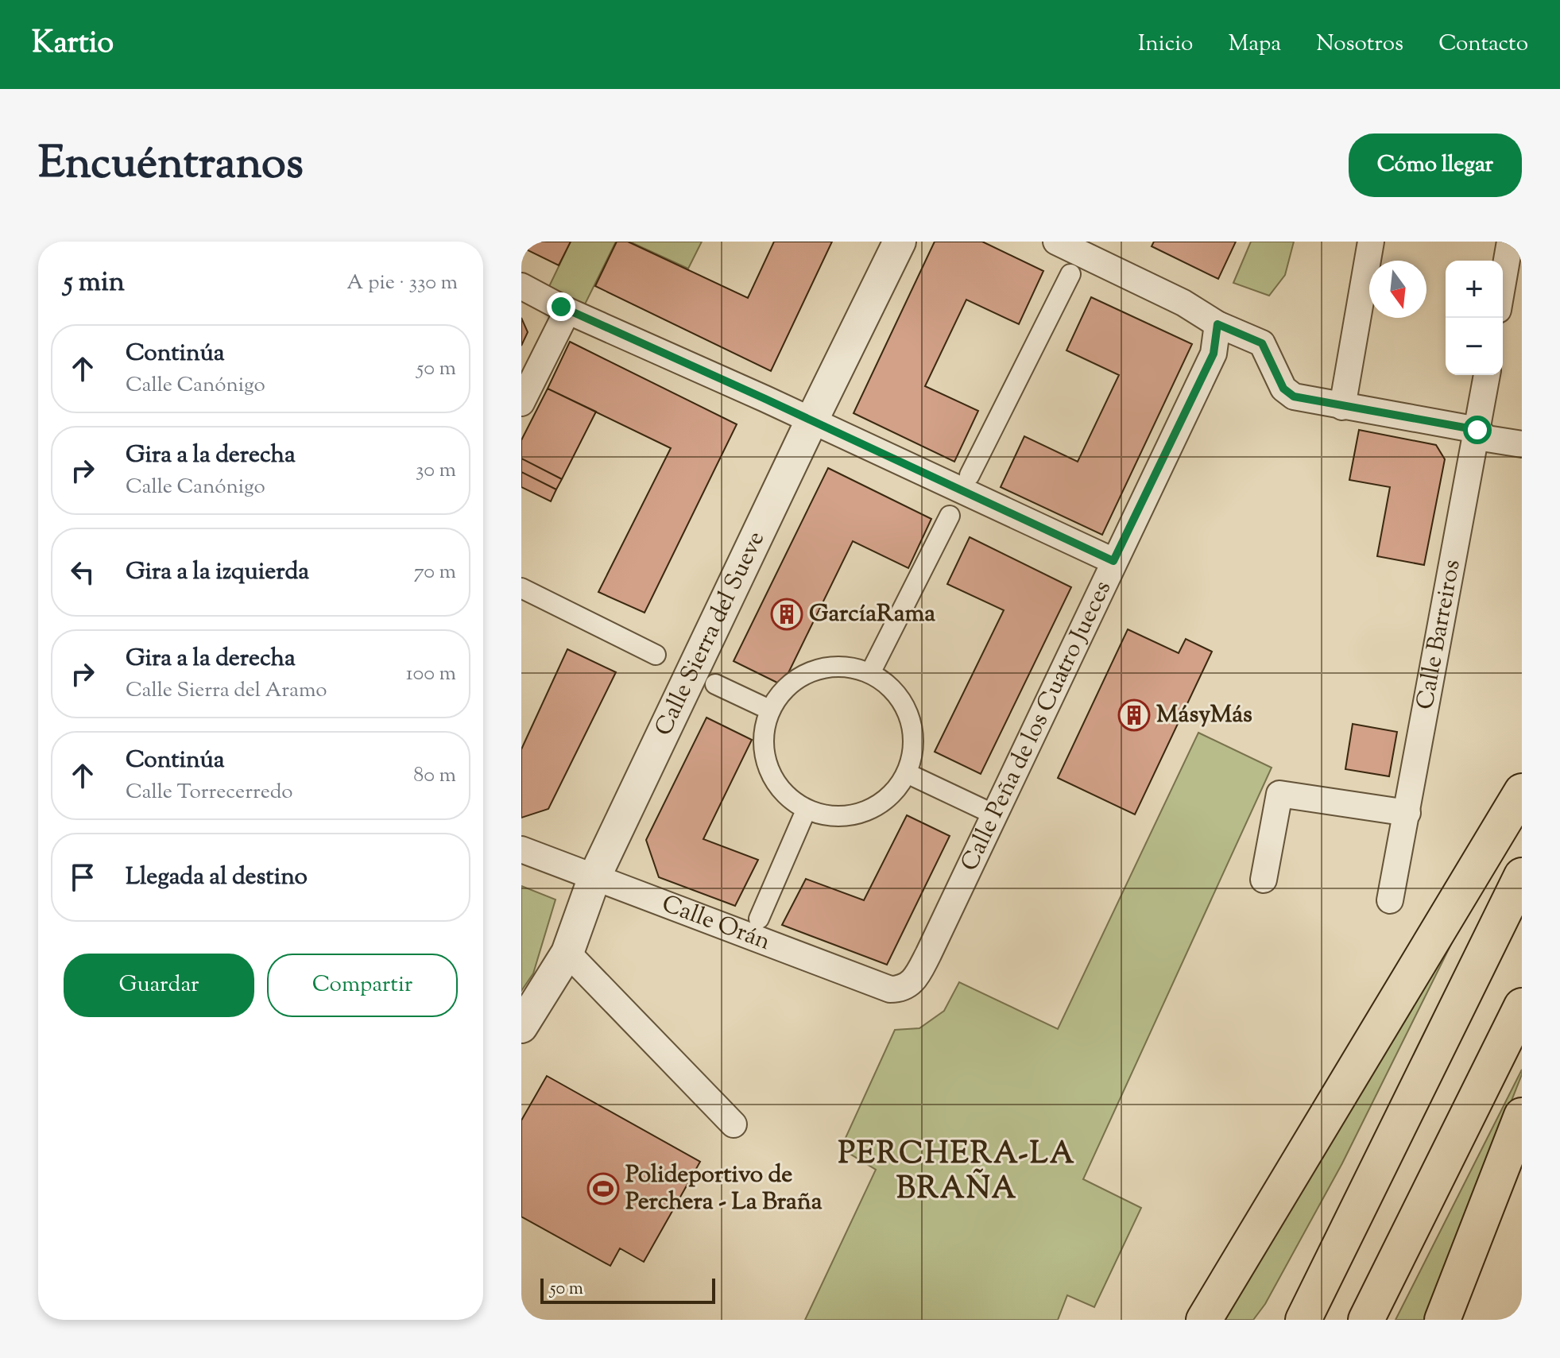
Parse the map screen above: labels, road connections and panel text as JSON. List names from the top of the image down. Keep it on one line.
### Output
{"streets":{"street":["Calle Sierra del Sueve","Calle Barreiros","Calle Peña de los Cuatro Jueces","Calle Orán"]},"crossings":[["Calle Sierra del Sueve","Calle Orán"],["Calle Peña de los Cuatro Jueces","Calle Orán"]],"districts":["PERCHERA-LA BRAÑA"],"places":{"building":["GarcíaRama","MásyMás"],"sports":["Polideportivo de Perchera - La Braña"]},"scale_bar":"50 m","north":"bottom","page":{"header":"Kartio","nav":["Inicio","Mapa","Nosotros","Contacto"],"title":"Encuéntranos","buttons":["Cómo llegar",["Guardar","Compartir"]],"heading":["5 min","A pie · 330 m"],"map_buttons":["+","−"],"list":[["Continúa","Calle Canónigo","50 m"],["Gira a la derecha","Calle Canónigo","30 m"],["Gira a la izquierda","70 m"],["Gira a la derecha","Calle Sierra del Aramo","100 m"],["Continúa","Calle Torrecerredo","80 m"],"Llegada al destino"],"scale":"50 m"}}
